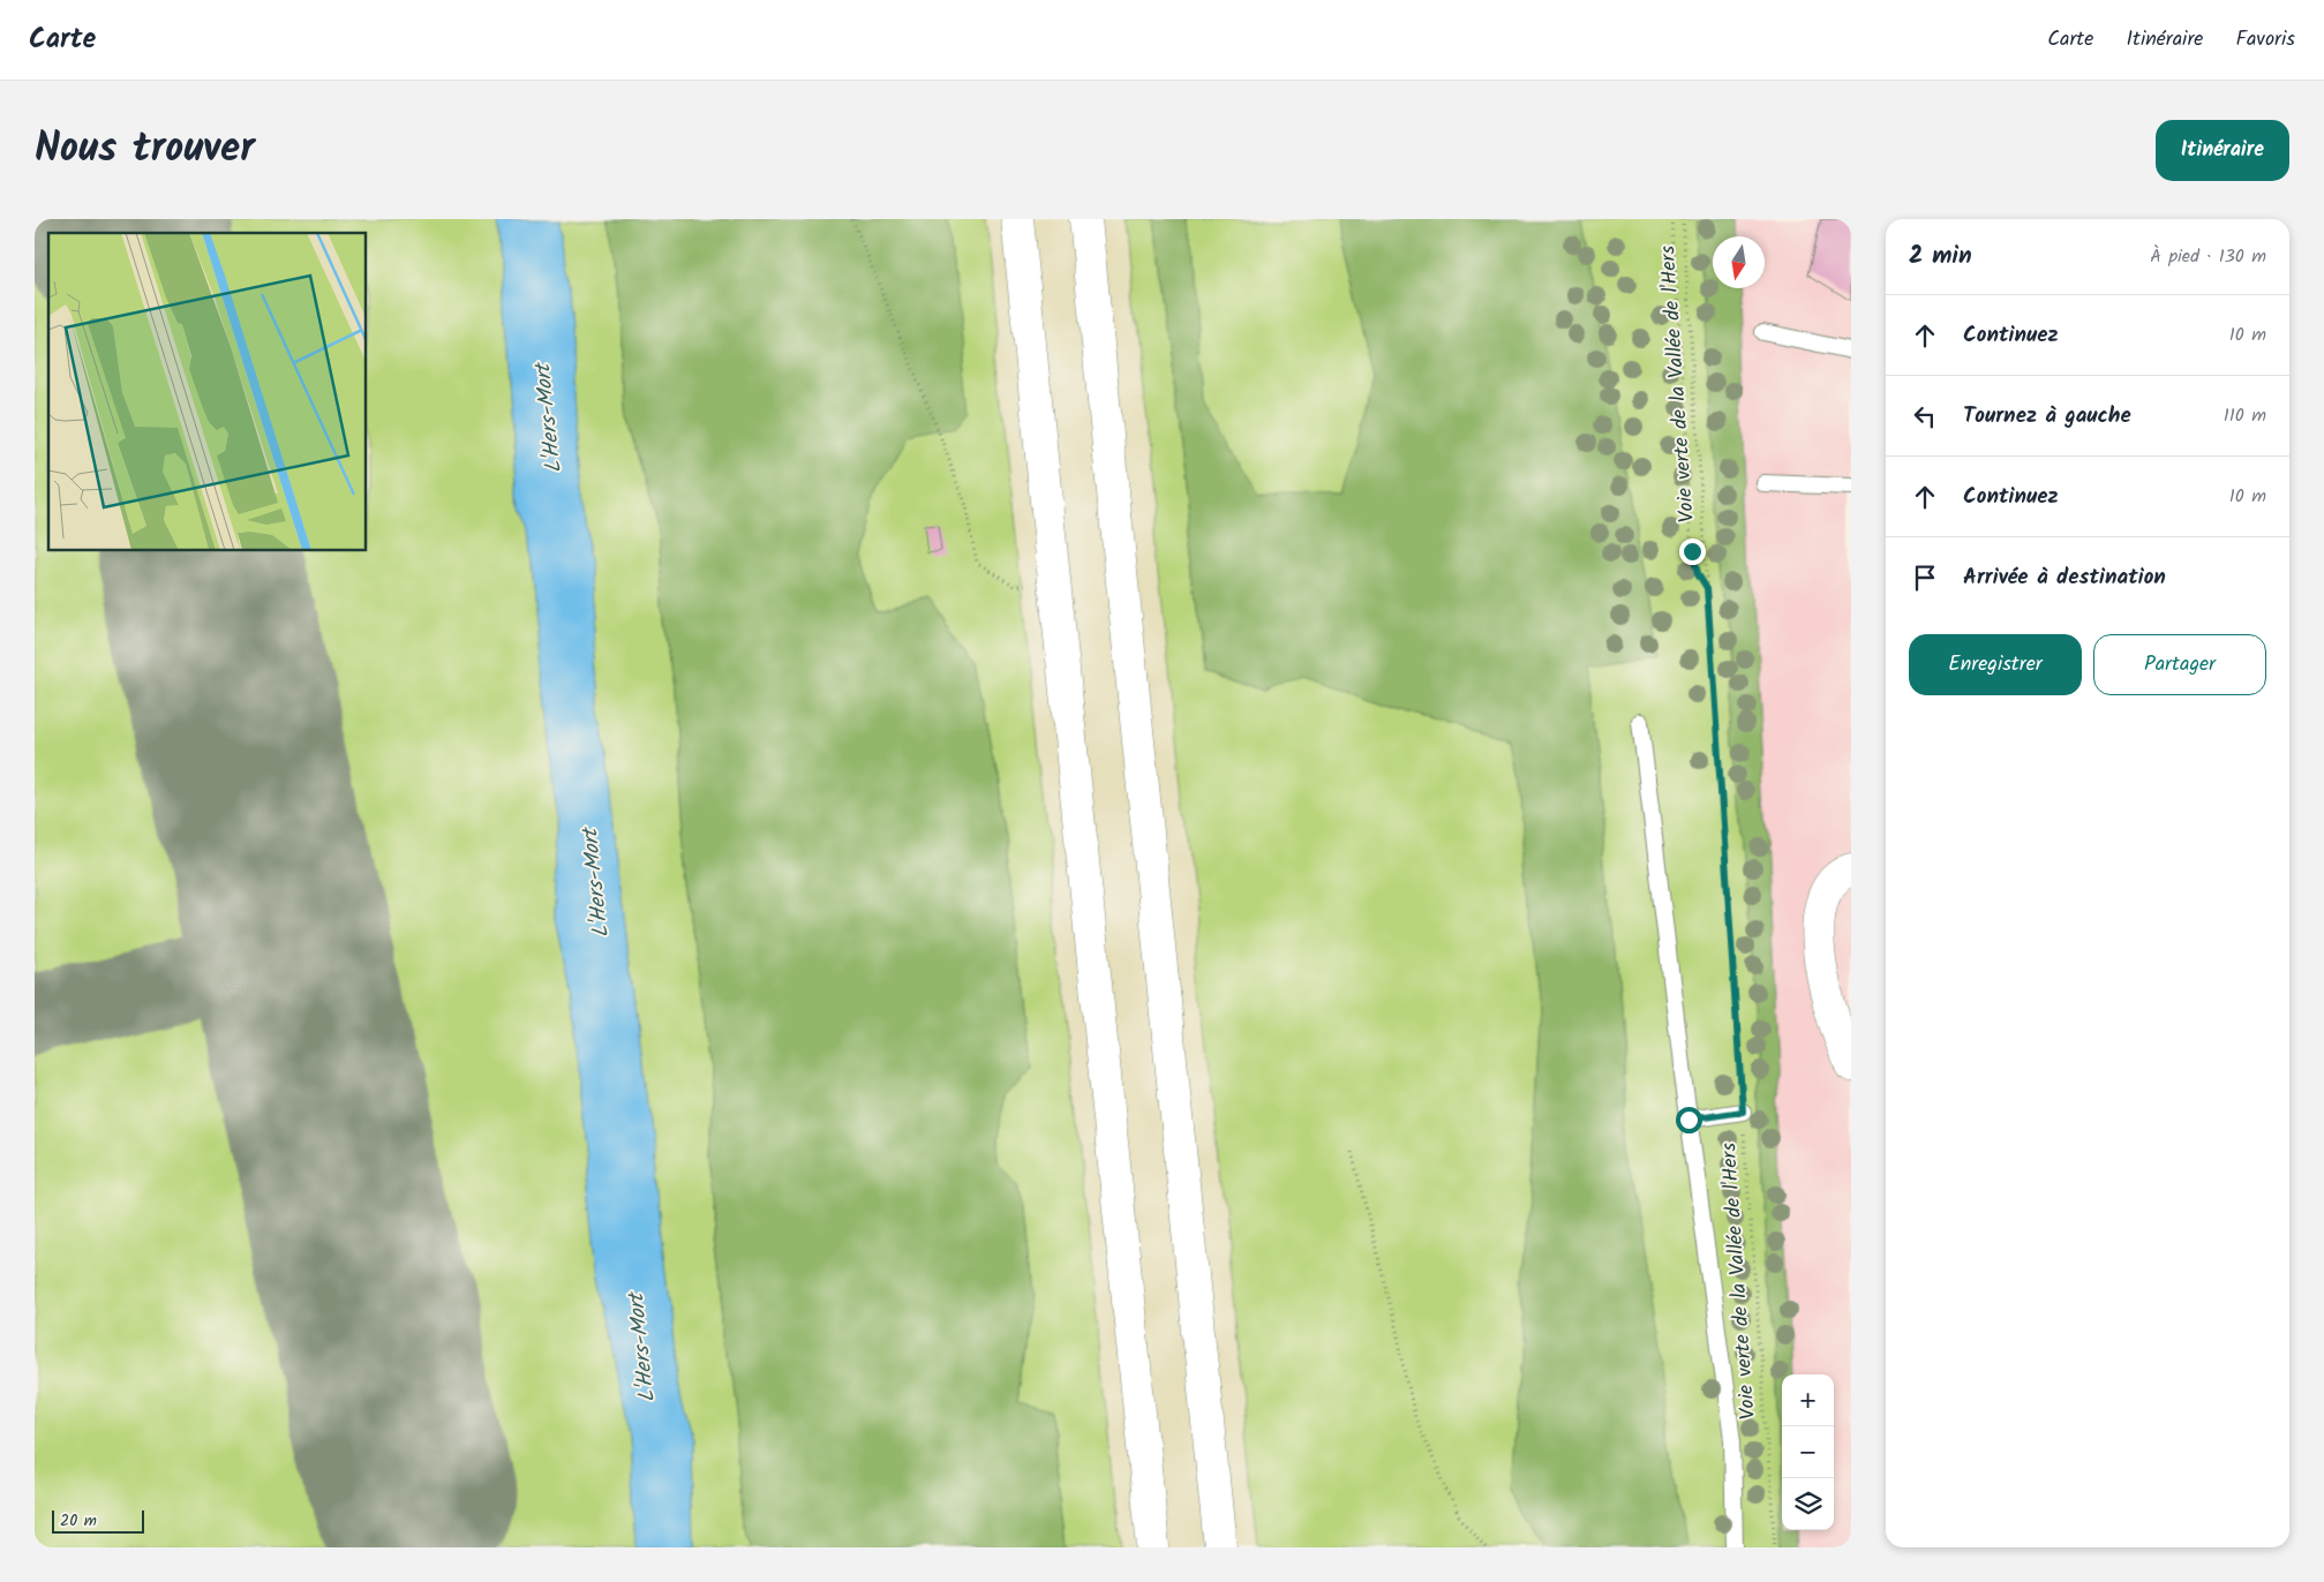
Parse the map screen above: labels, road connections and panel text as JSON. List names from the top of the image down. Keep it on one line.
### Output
{"streets":{"path":["Voie verte de la Vallée de l'Hers"]},"water":["L'Hers-Mort"],"scale_bar":"20 m","north":"bottom","page":{"header":"Carte","nav":["Carte","Itinéraire","Favoris"],"title":"Nous trouver","buttons":["Itinéraire",["Enregistrer","Partager"]],"heading":["2 min","À pied · 130 m"],"list":[["Continuez","10 m"],["Tournez à gauche","110 m"],["Continuez","10 m"],"Arrivée à destination"],"map_buttons":["+","−"],"scale":"20 m"}}
